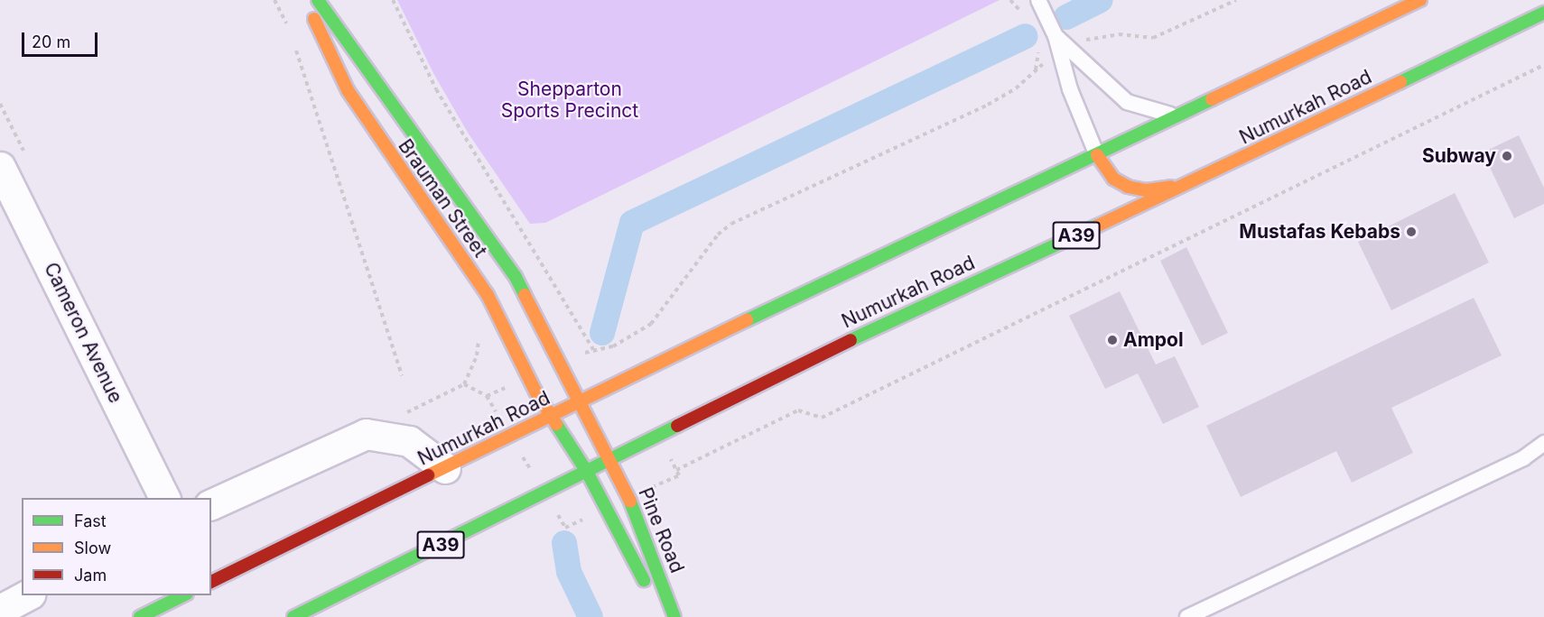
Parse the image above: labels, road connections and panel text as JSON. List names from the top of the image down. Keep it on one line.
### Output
{"streets":{"main road":["Numurkah Road","Brauman Street","A39","Pine Road"],"street":["Cameron Avenue"]},"crossings":[["Numurkah Road","Brauman Street"],["Numurkah Road","Pine Road"],["Brauman Street","Pine Road"]],"parks":["Shepparton Sports Precinct"],"places":["Subway","Mustafas Kebabs","Ampol"],"legend":["Fast","Slow","Jam"],"scale_bar":"20 m"}
